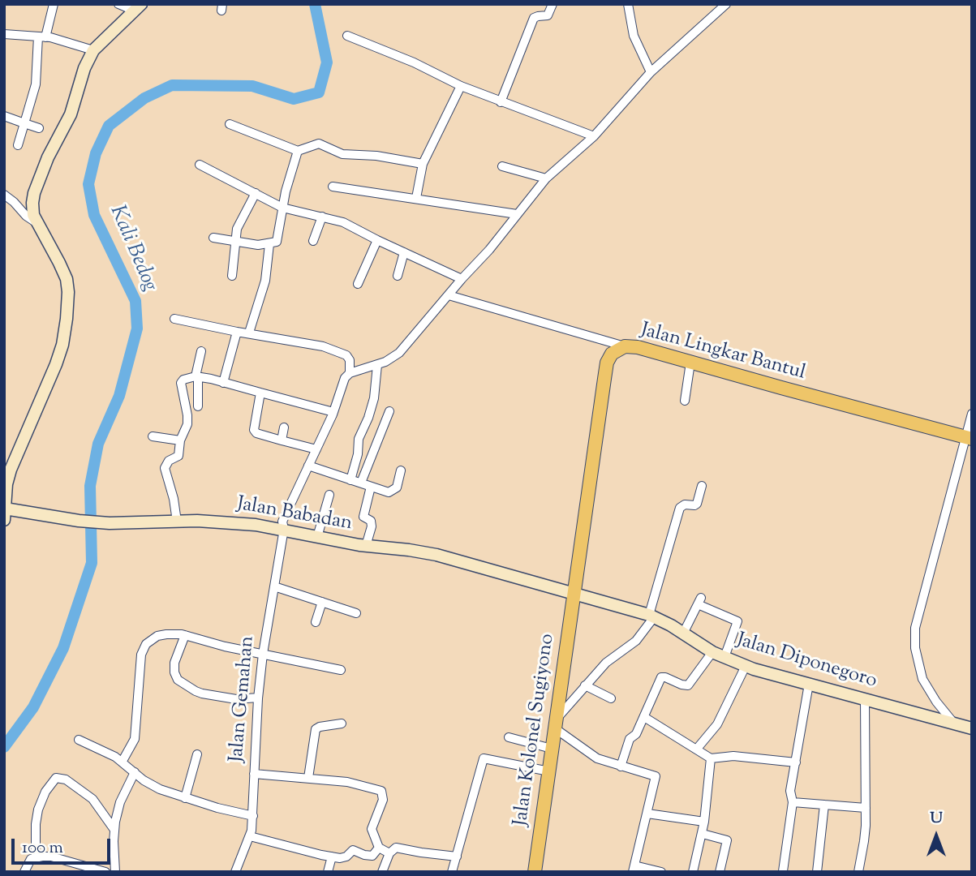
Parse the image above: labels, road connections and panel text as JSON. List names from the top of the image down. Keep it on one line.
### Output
{"streets":{"main road":["Jalan Lingkar Bantul","Jalan Babadan","Jalan Diponegoro","Jalan Kolonel Sugiyono"],"street":["Jalan Gemahan"]},"crossings":[["Jalan Lingkar Bantul","Jalan Babadan"],["Jalan Lingkar Bantul","Jalan Diponegoro"],["Jalan Lingkar Bantul","Jalan Kolonel Sugiyono"],["Jalan Babadan","Jalan Diponegoro"],["Jalan Babadan","Jalan Gemahan"],["Jalan Babadan","Jalan Kolonel Sugiyono"],["Jalan Diponegoro","Jalan Kolonel Sugiyono"]],"water":["Kali Bedog"],"scale_bar":"100 m","north":"top"}
